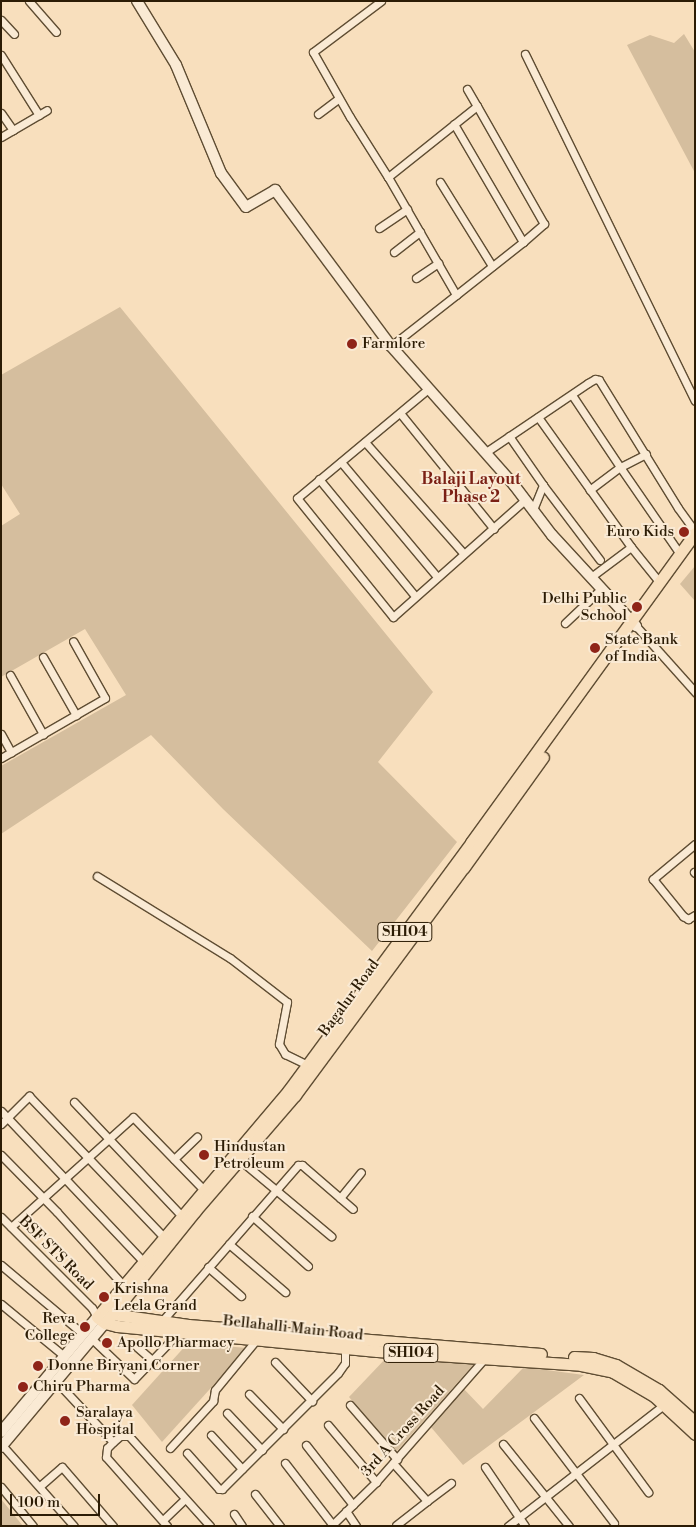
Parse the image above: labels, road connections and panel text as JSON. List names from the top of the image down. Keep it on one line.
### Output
{"streets":{"main road":["SH104","Bagalur Road","Bellahalli Main Road"],"street":["BSF STS Road","3rd A Cross Road"]},"crossings":[["Bagalur Road","BSF STS Road"],["Bagalur Road","Bellahalli Main Road"],["BSF STS Road","Bellahalli Main Road"],["Bellahalli Main Road","3rd A Cross Road"]],"districts":["Balaji Layout Phase 2"],"places":["Farmlore","Euro Kids","Delhi Public School","State Bank of India","Hindustan Petroleum","Krishna Leela Grand","Reva College","Apollo Pharmacy","Donne Biryani Corner","Chiru Pharma","Saralaya Hospital"],"scale_bar":"100 m"}
